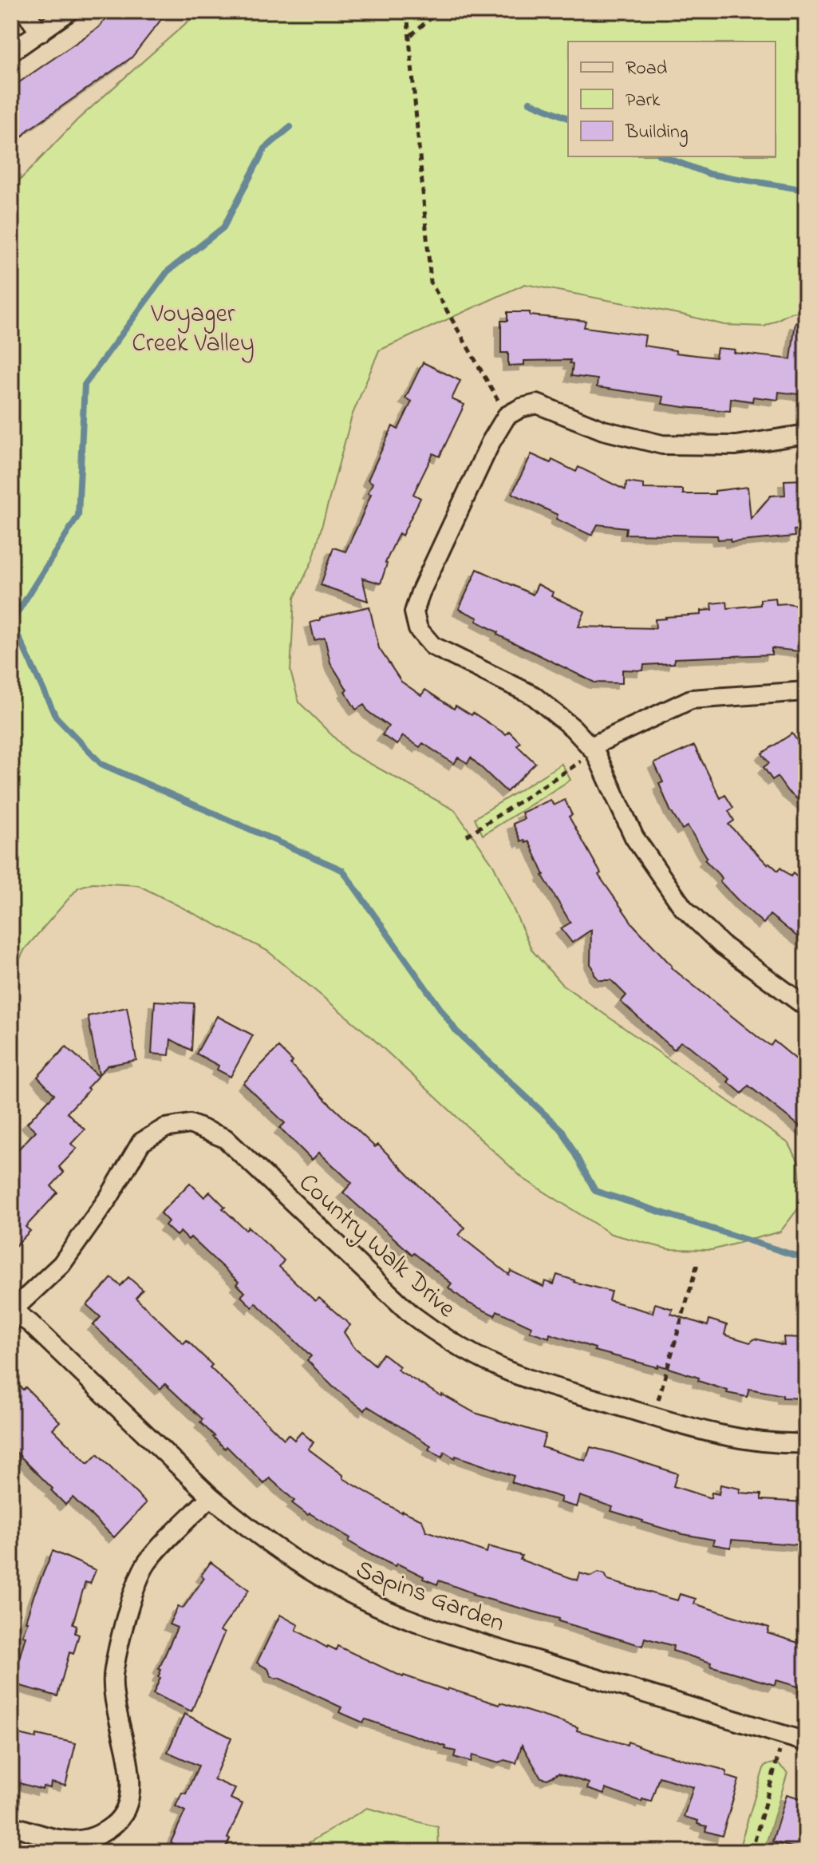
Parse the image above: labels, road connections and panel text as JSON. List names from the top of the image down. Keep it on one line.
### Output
{"streets":{"street":["Country Walk Drive","Sapins Garden"]},"crossings":[["Country Walk Drive","Sapins Garden"]],"parks":["Voyager Creek Valley"],"legend":["Road","Park","Building"]}
